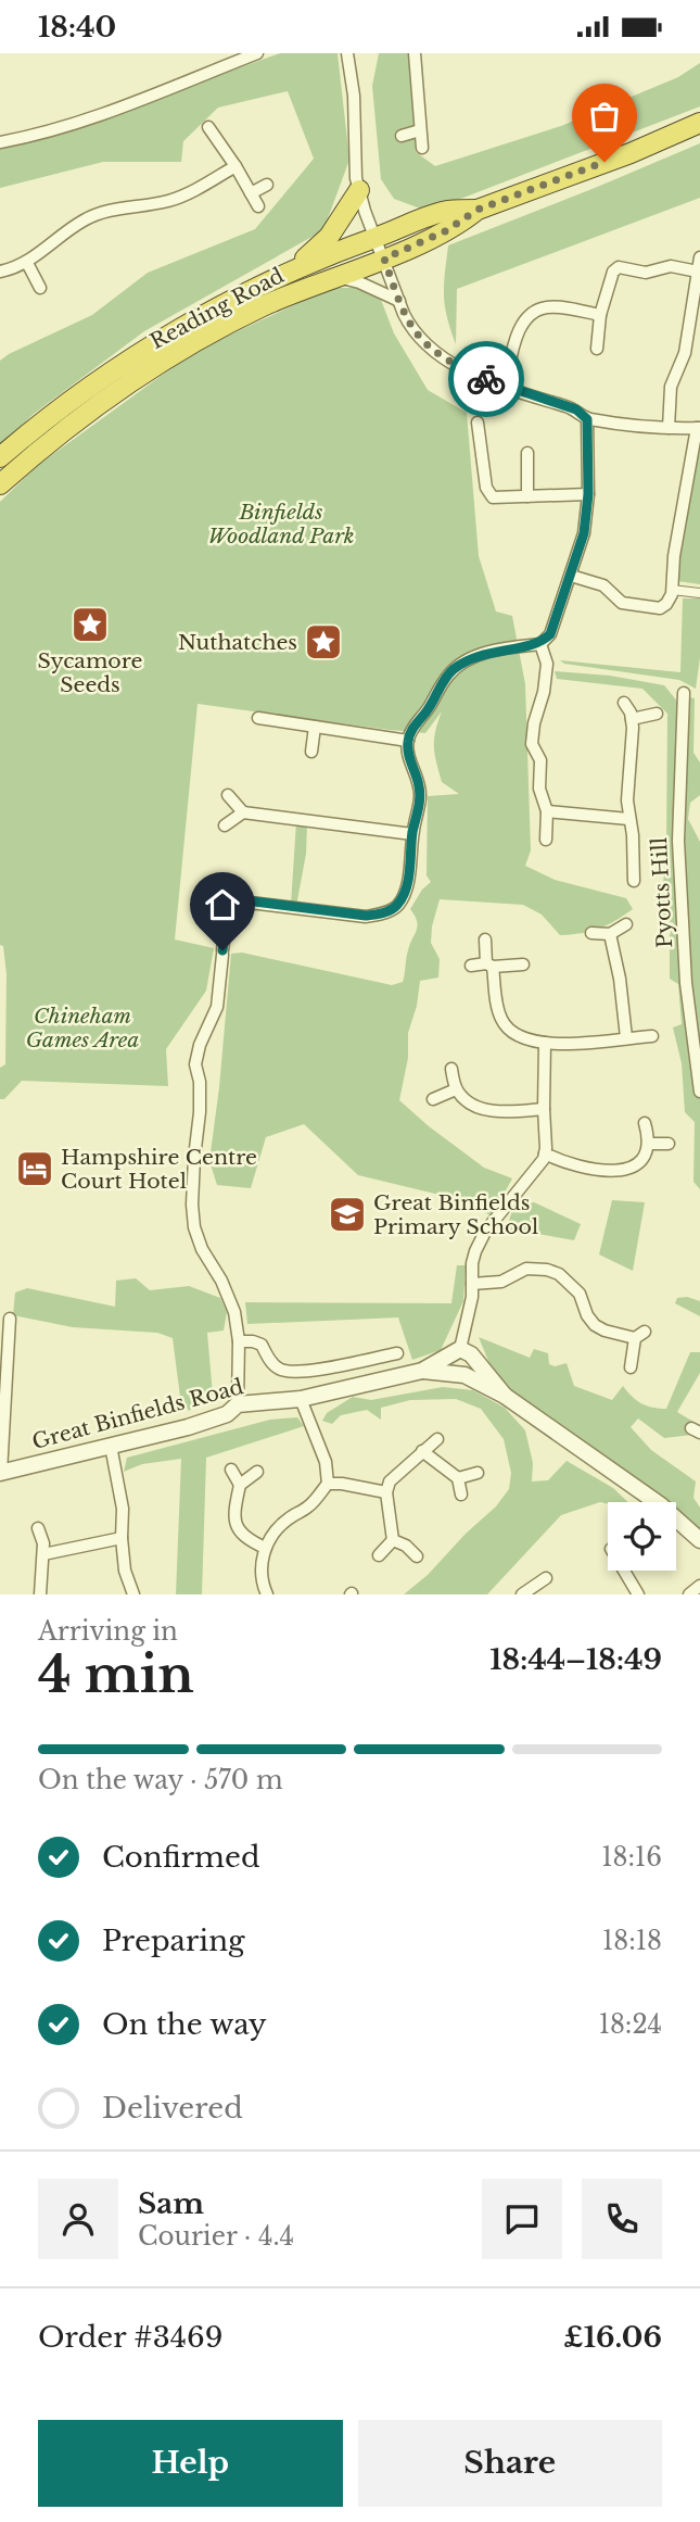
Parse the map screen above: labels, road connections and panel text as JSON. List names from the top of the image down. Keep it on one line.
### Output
{"streets":{"highway":["Reading Road"],"street":["Pyotts Hill","Great Binfields Road"]},"parks":["Binfields Woodland Park","Chineham Games Area"],"places":{"place":["Sycamore Seeds","Nuthatches"],"hotel":["Hampshire Centre Court Hotel"],"school or university":["Great Binfields Primary School"]},"page":{"status":"18:40","heading":["4 min","Arriving in","18:44–18:49"],"panel":["Sam","Courier · 4.4","Order #3469","£16.06"],"bar":"On the way · 570 m","list":[["Confirmed","18:16"],["Preparing","18:18"],["On the way","18:24"],"Delivered"],"buttons":["Help","Share"]}}
